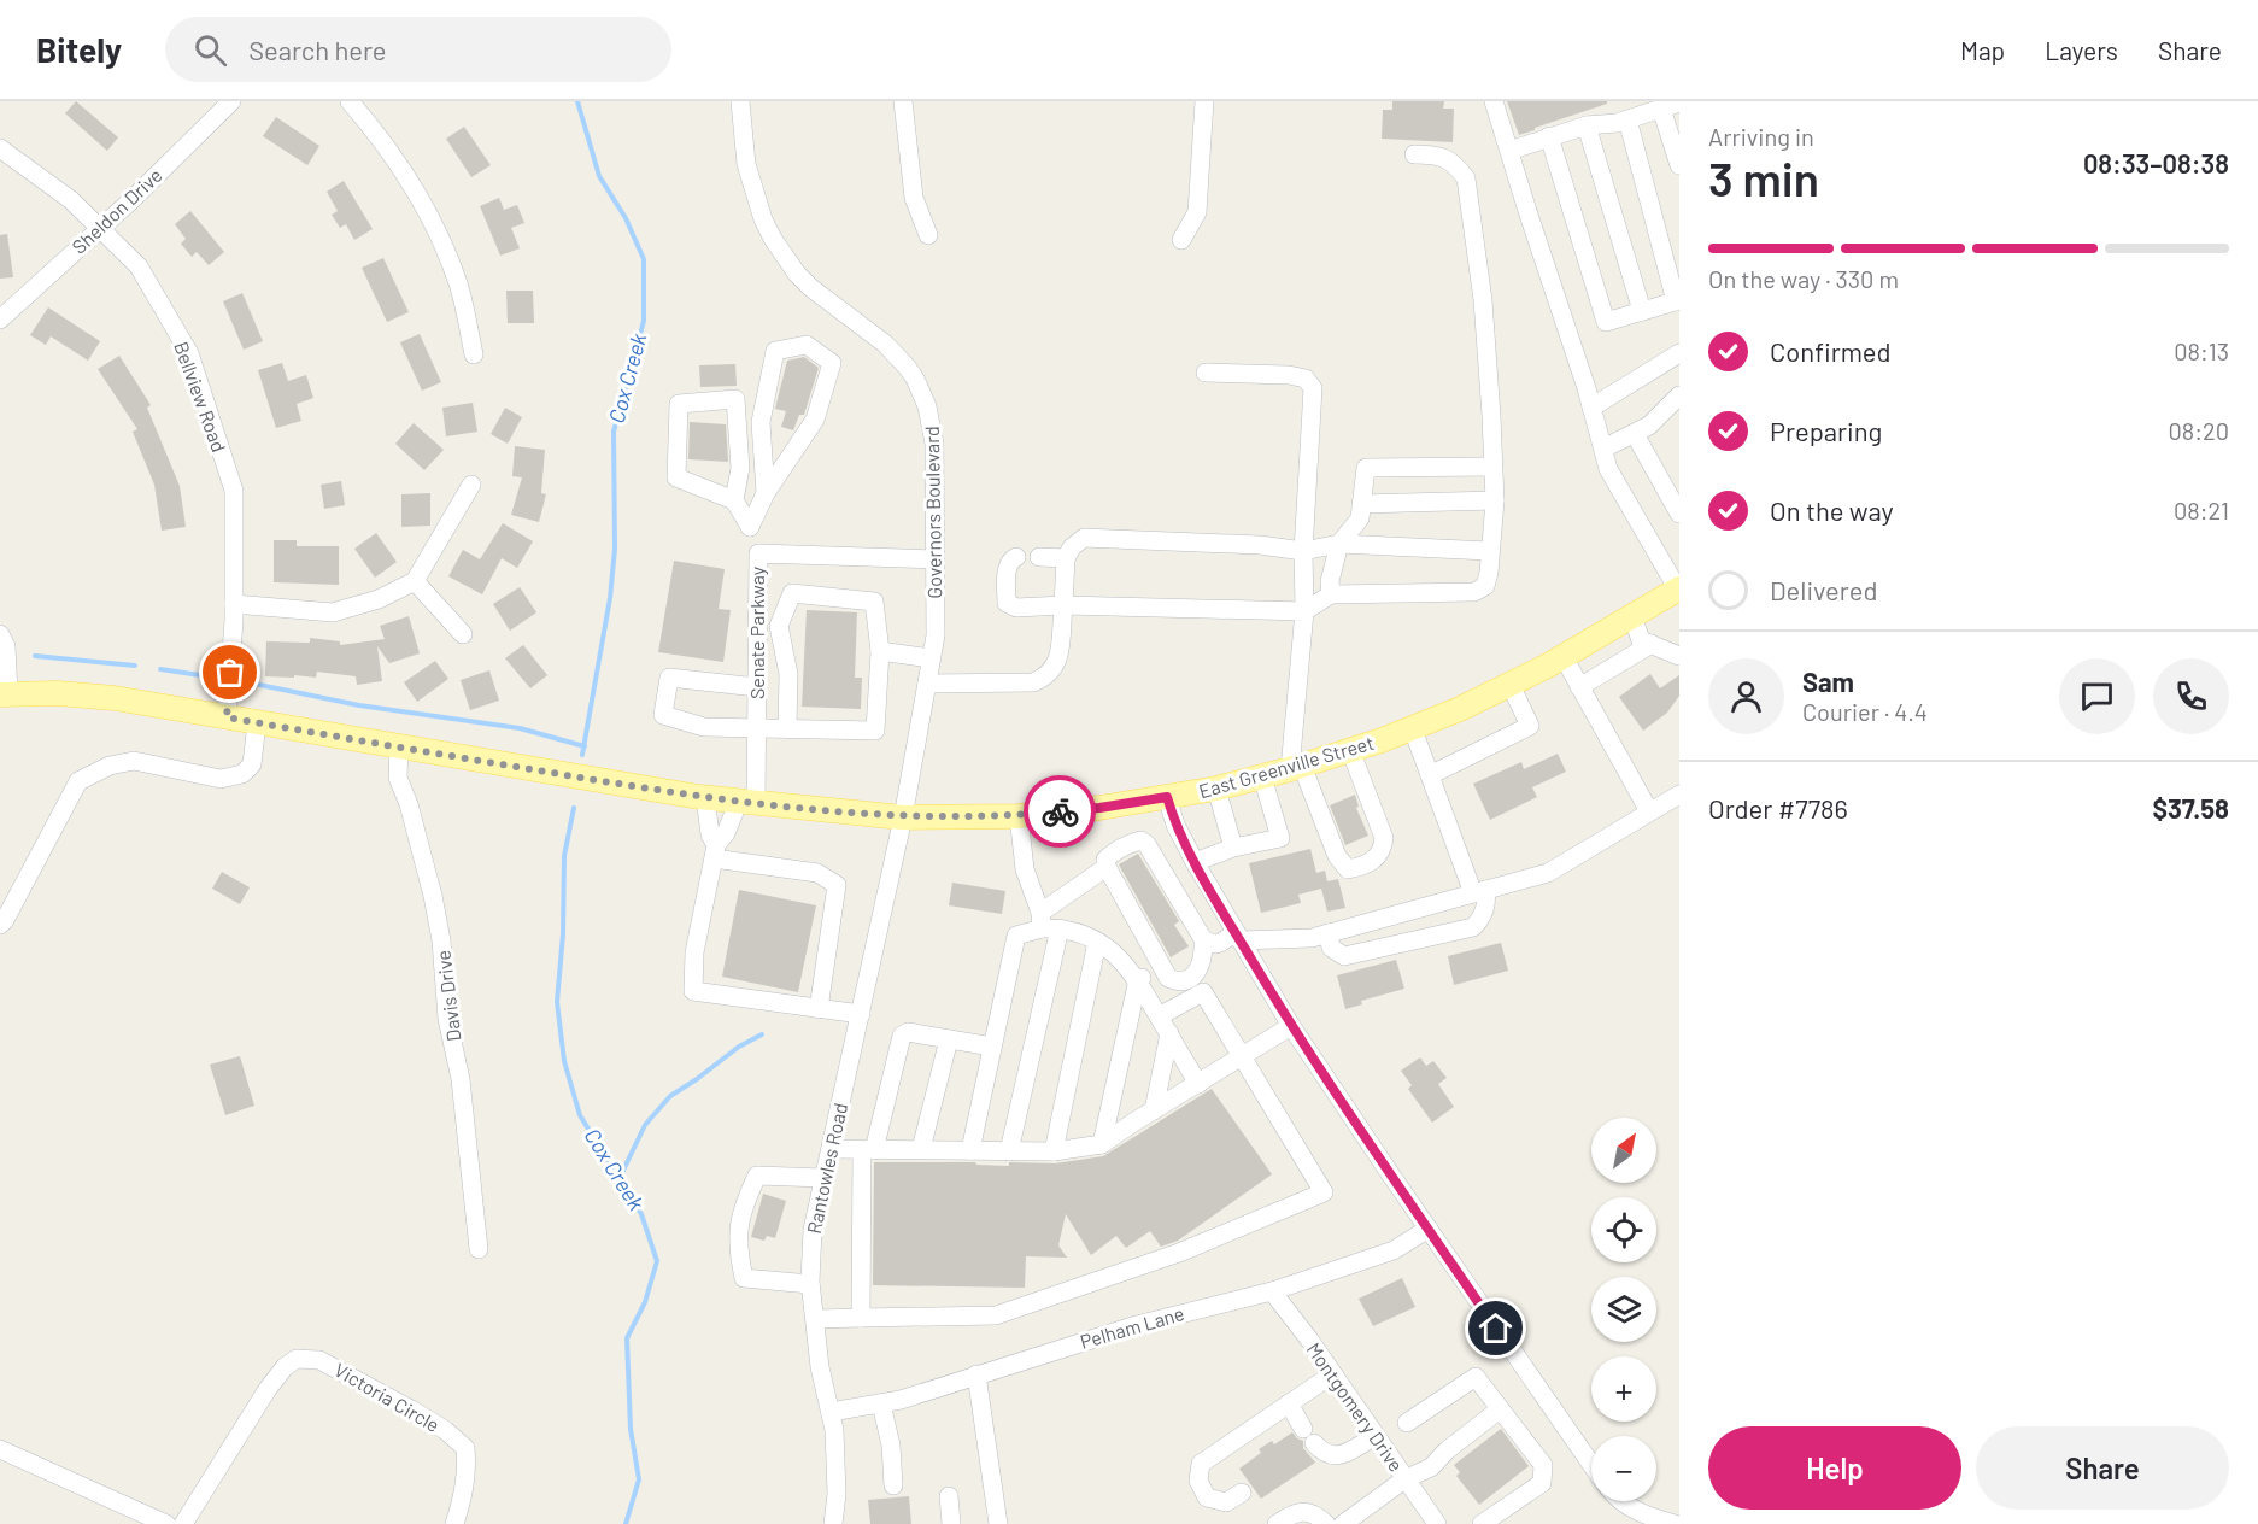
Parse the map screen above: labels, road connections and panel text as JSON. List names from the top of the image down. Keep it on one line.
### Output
{"streets":{"main road":["East Greenville Street"],"street":["Sheldon Drive","Bellview Road","Governors Boulevard","Senate Parkway","Davis Drive","Rantowles Road","Pelham Lane","Victoria Circle","Montgomery Drive"]},"crossings":[["Sheldon Drive","Bellview Road"],["Bellview Road","East Greenville Street"],["Governors Boulevard","Senate Parkway"],["Governors Boulevard","East Greenville Street"],["Governors Boulevard","Rantowles Road"],["Senate Parkway","East Greenville Street"],["East Greenville Street","Davis Drive"],["East Greenville Street","Rantowles Road"],["Rantowles Road","Pelham Lane"],["Pelham Lane","Montgomery Drive"]],"water":["Cox Creek"],"north":"top right","page":{"header":"Bitely","search":"Search here","nav":["Map","Layers","Share"],"heading":["3 min","Arriving in","08:33–08:38"],"panel":["Sam","Courier · 4.4","Order #7786","$37.58"],"bar":"On the way · 330 m","list":[["Confirmed","08:13"],["Preparing","08:20"],["On the way","08:21"],"Delivered"],"map_buttons":["+","−"],"buttons":["Help","Share"]}}
